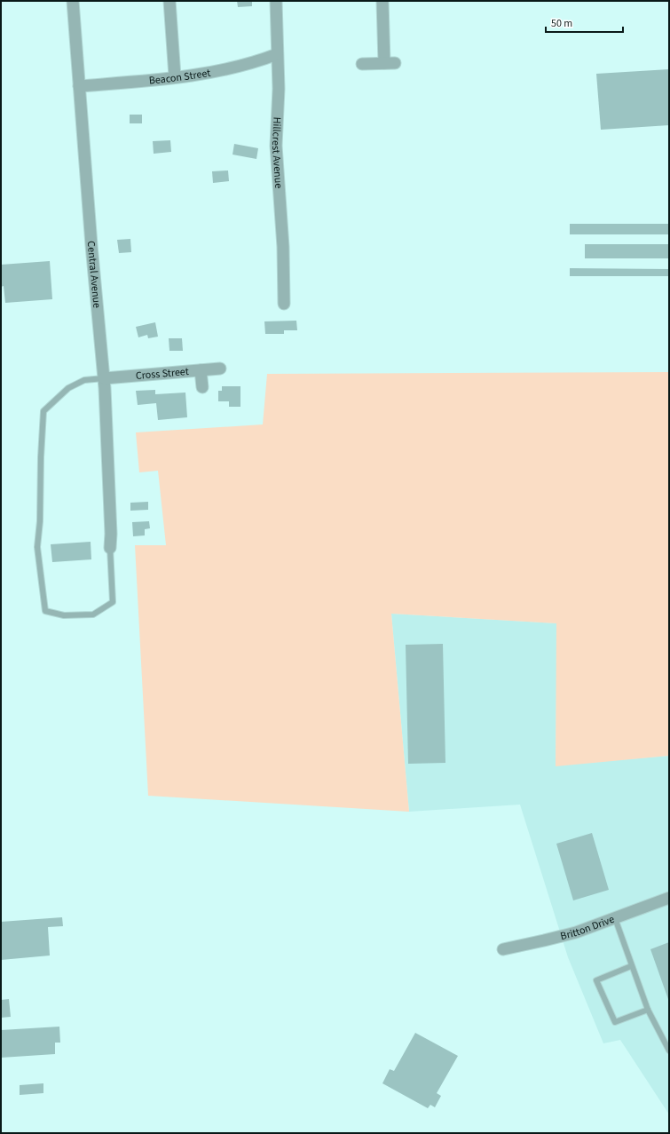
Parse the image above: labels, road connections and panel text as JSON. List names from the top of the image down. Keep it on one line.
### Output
{"streets":{"street":["Beacon Street","Hillcrest Avenue","Central Avenue","Cross Street","Britton Drive"]},"crossings":[["Beacon Street","Hillcrest Avenue"],["Beacon Street","Central Avenue"],["Central Avenue","Cross Street"]],"scale_bar":"50 m"}
